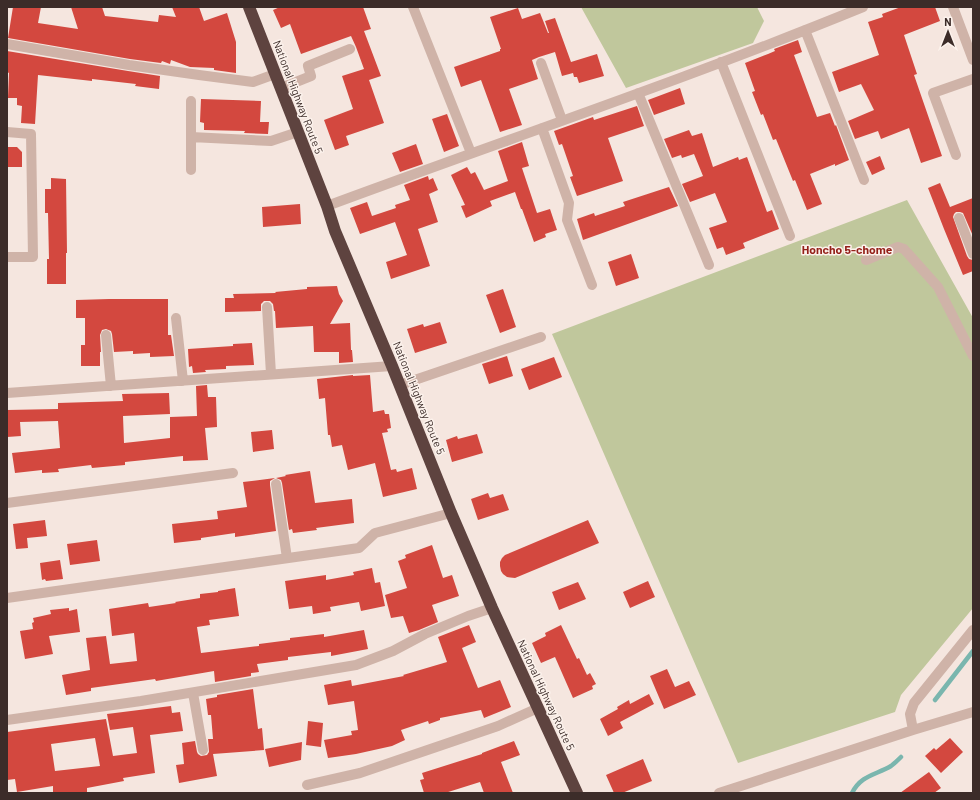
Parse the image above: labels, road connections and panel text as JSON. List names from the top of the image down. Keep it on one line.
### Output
{"streets":{"highway":["National Highway Route 5"]},"districts":["Honcho 5-chome"],"north":"top"}
